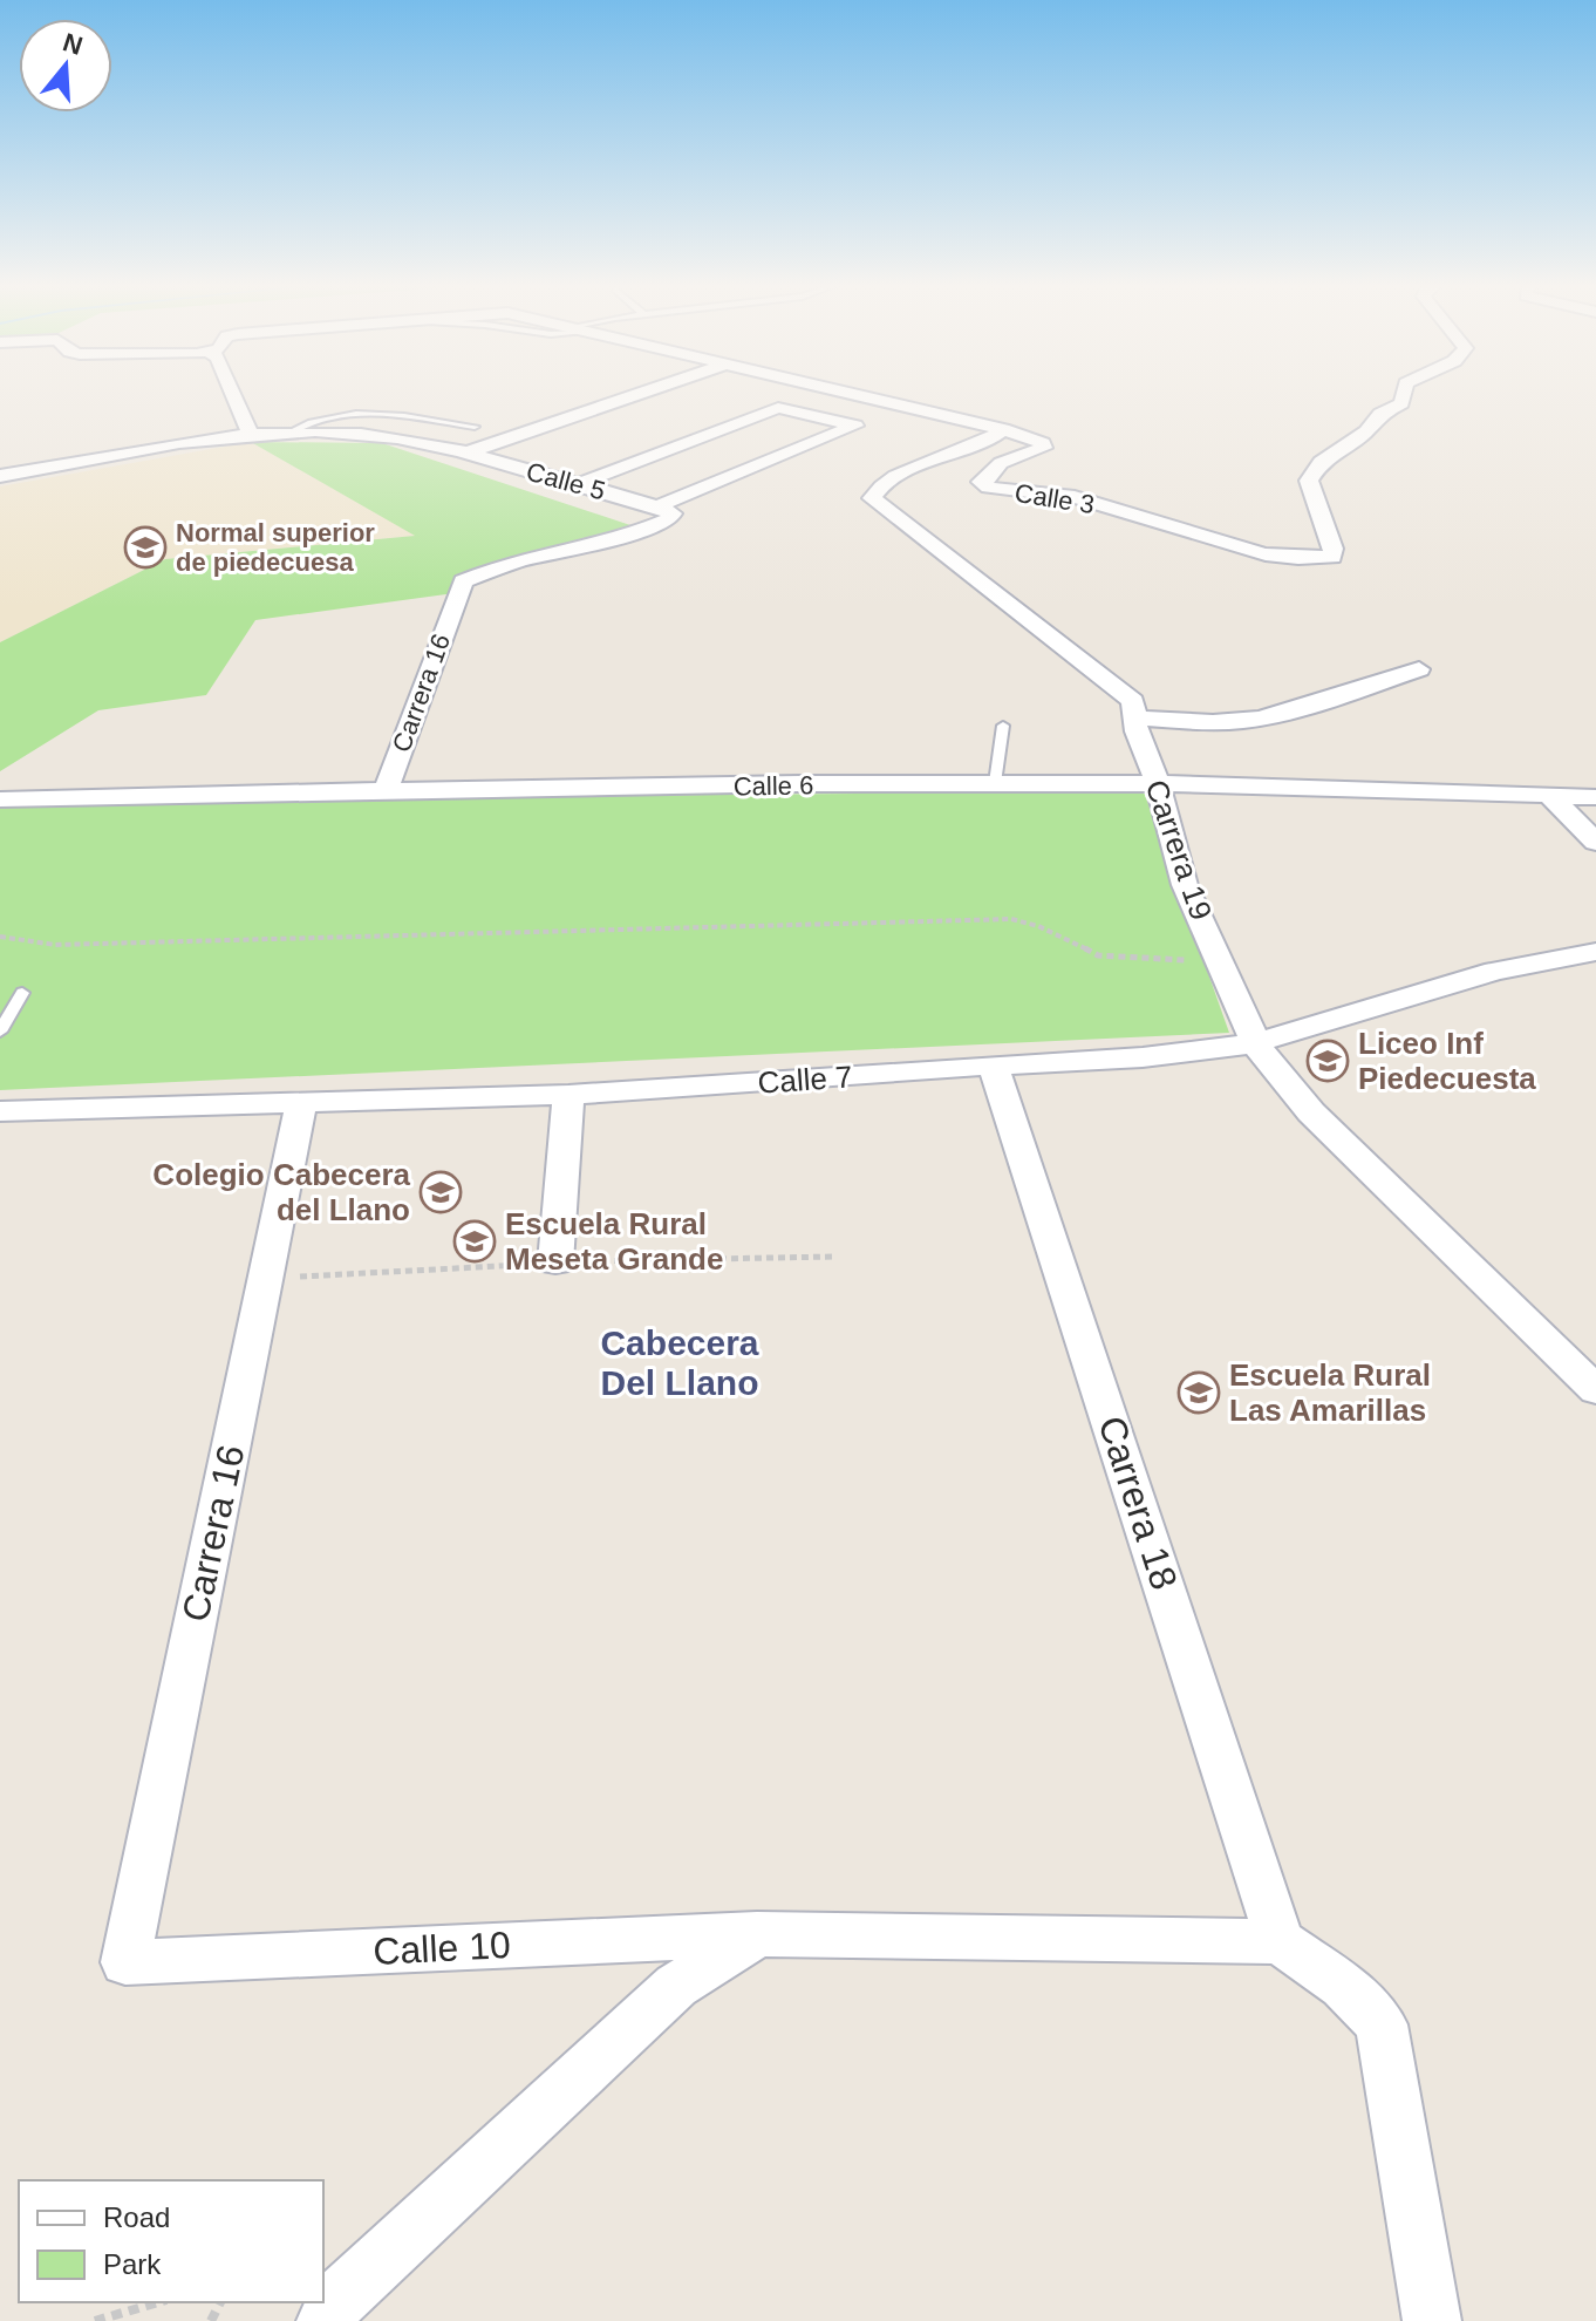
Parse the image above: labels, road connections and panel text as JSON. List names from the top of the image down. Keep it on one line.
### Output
{"streets":{"street":["Calle 5","Calle 3","Carrera 16","Calle 6","Carrera 19","Calle 7","Carrera 18","Calle 10"]},"crossings":[["Calle 5","Carrera 16"],["Calle 3","Carrera 19"],["Carrera 16","Calle 6"],["Carrera 16","Calle 7"],["Carrera 16","Calle 10"],["Calle 6","Carrera 19"],["Carrera 19","Calle 7"],["Calle 7","Carrera 18"],["Carrera 18","Calle 10"]],"districts":["Cabecera Del Llano"],"places":{"school or university":["Normal superior de piedecuesa","Liceo Inf Piedecuesta","Colegio Cabecera del Llano","Escuela Rural Meseta Grande","Escuela Rural Las Amarillas"]},"legend":["Road","Park"],"north":"top"}
